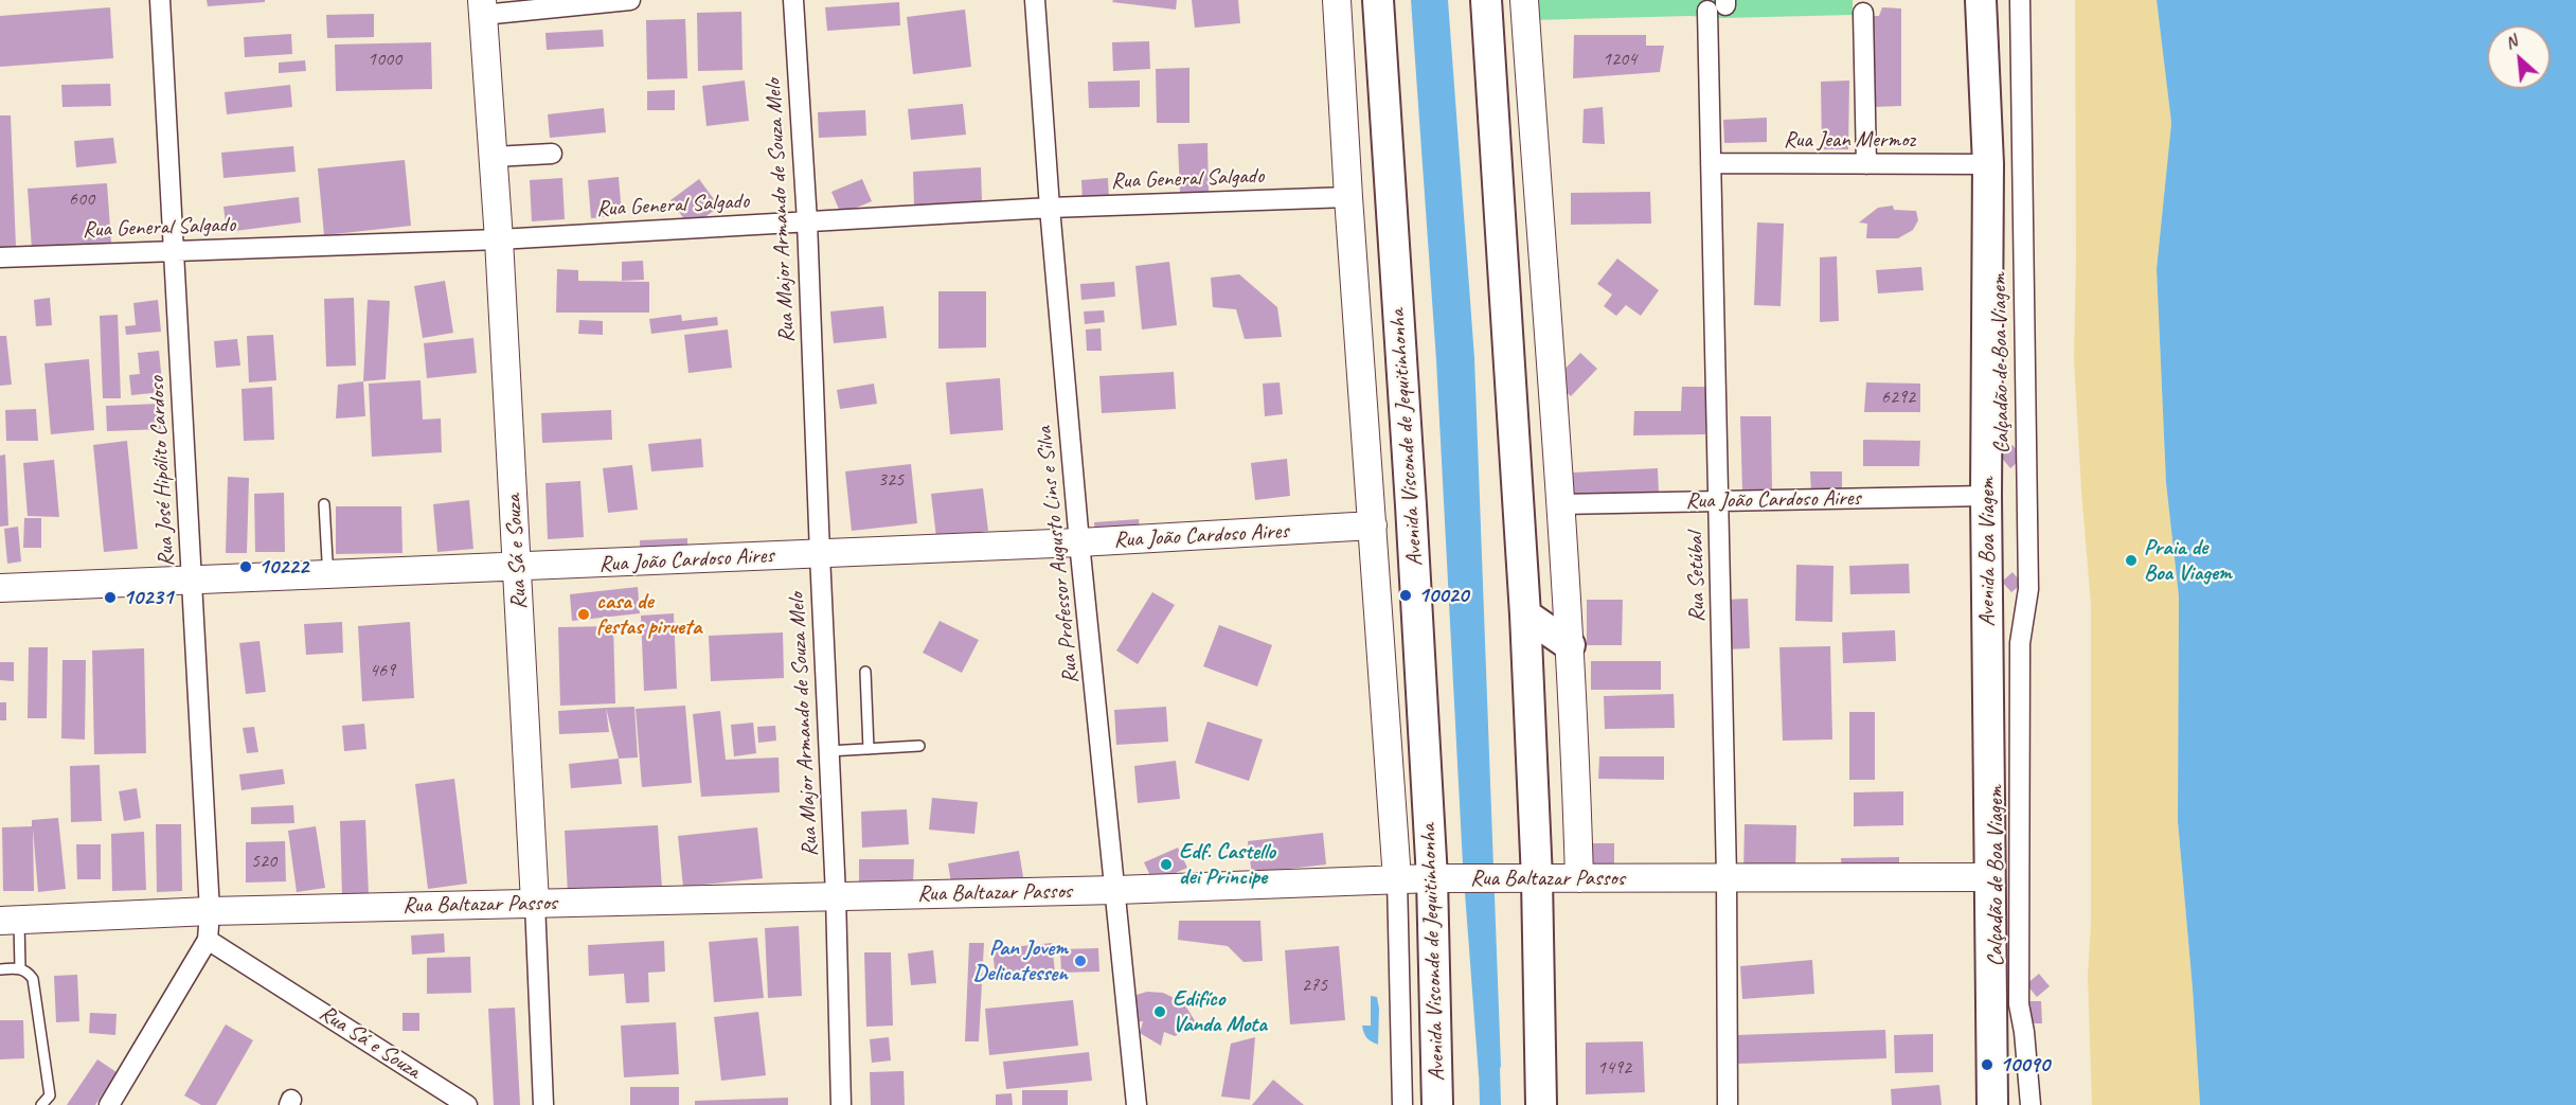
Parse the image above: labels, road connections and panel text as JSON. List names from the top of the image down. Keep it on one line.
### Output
{"streets":{"main road":["Avenida Visconde de Jequitinhonha","Avenida Boa Viagem"],"street":["Rua Jean Mermoz","Rua General Salgado","Rua Major Armando de Souza Melo","Calçadão de Boa Viagem","Rua José Hipólito Cardoso","Rua João Cardoso Aires","Rua Sá e Souza","Rua Professor Augusto Lins e Silva","Rua Setúbal","Rua Baltazar Passos"]},"crossings":[["Rua Jean Mermoz","Avenida Boa Viagem"],["Rua Jean Mermoz","Rua Setúbal"],["Rua General Salgado","Rua Major Armando de Souza Melo"],["Rua General Salgado","Avenida Visconde de Jequitinhonha"],["Rua General Salgado","Rua José Hipólito Cardoso"],["Rua General Salgado","Rua Sá e Souza"],["Rua General Salgado","Rua Professor Augusto Lins e Silva"],["Rua Major Armando de Souza Melo","Rua João Cardoso Aires"],["Rua Major Armando de Souza Melo","Rua Baltazar Passos"],["Avenida Visconde de Jequitinhonha","Rua João Cardoso Aires"],["Avenida Visconde de Jequitinhonha","Rua Baltazar Passos"],["Rua José Hipólito Cardoso","Rua João Cardoso Aires"],["Rua José Hipólito Cardoso","Rua Sá e Souza"],["Rua José Hipólito Cardoso","Rua Baltazar Passos"],["Rua João Cardoso Aires","Rua Sá e Souza"],["Rua João Cardoso Aires","Avenida Boa Viagem"],["Rua João Cardoso Aires","Rua Professor Augusto Lins e Silva"],["Rua João Cardoso Aires","Rua Setúbal"],["Rua Sá e Souza","Rua Baltazar Passos"],["Avenida Boa Viagem","Rua Baltazar Passos"],["Rua Professor Augusto Lins e Silva","Rua Baltazar Passos"],["Rua Setúbal","Rua Baltazar Passos"]],"places":["Praia de Boa Viagem","10222","10020","10231","casa de festas pirueta","Edf. Castello dei Principe","Pan Jovem Delicatessen","Edifíco Vanda Mota","10090"],"house_numbers":["1000","1204","600","6292","325","469","520","275","1492"],"north":"top left"}
